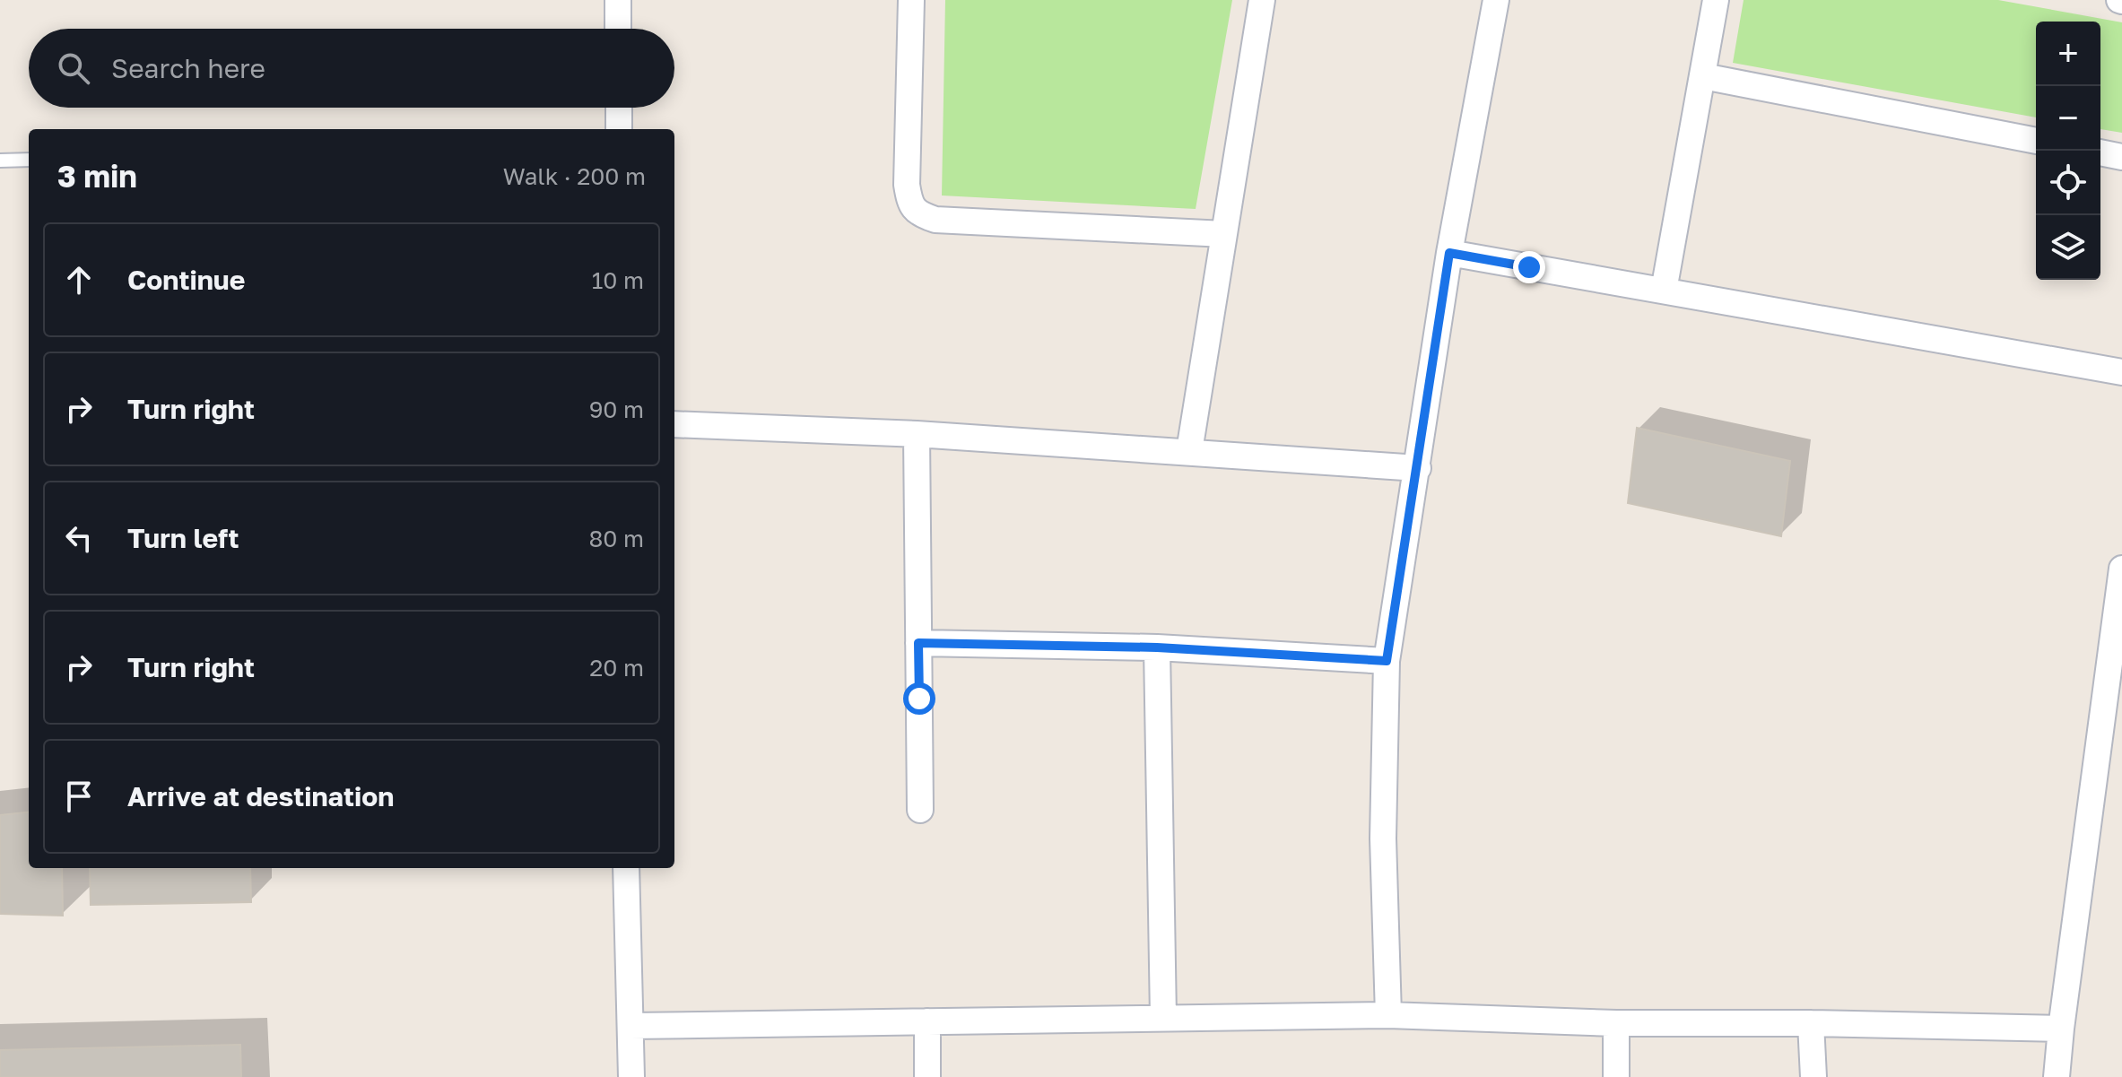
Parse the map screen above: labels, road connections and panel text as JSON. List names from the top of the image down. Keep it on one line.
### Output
{"page":{"map_buttons":["+","−"],"search":"Search here","heading":["3 min","Walk · 200 m"],"list":[["Continue","10 m"],["Turn right","90 m"],["Turn left","80 m"],["Turn right","20 m"],"Arrive at destination"]}}
